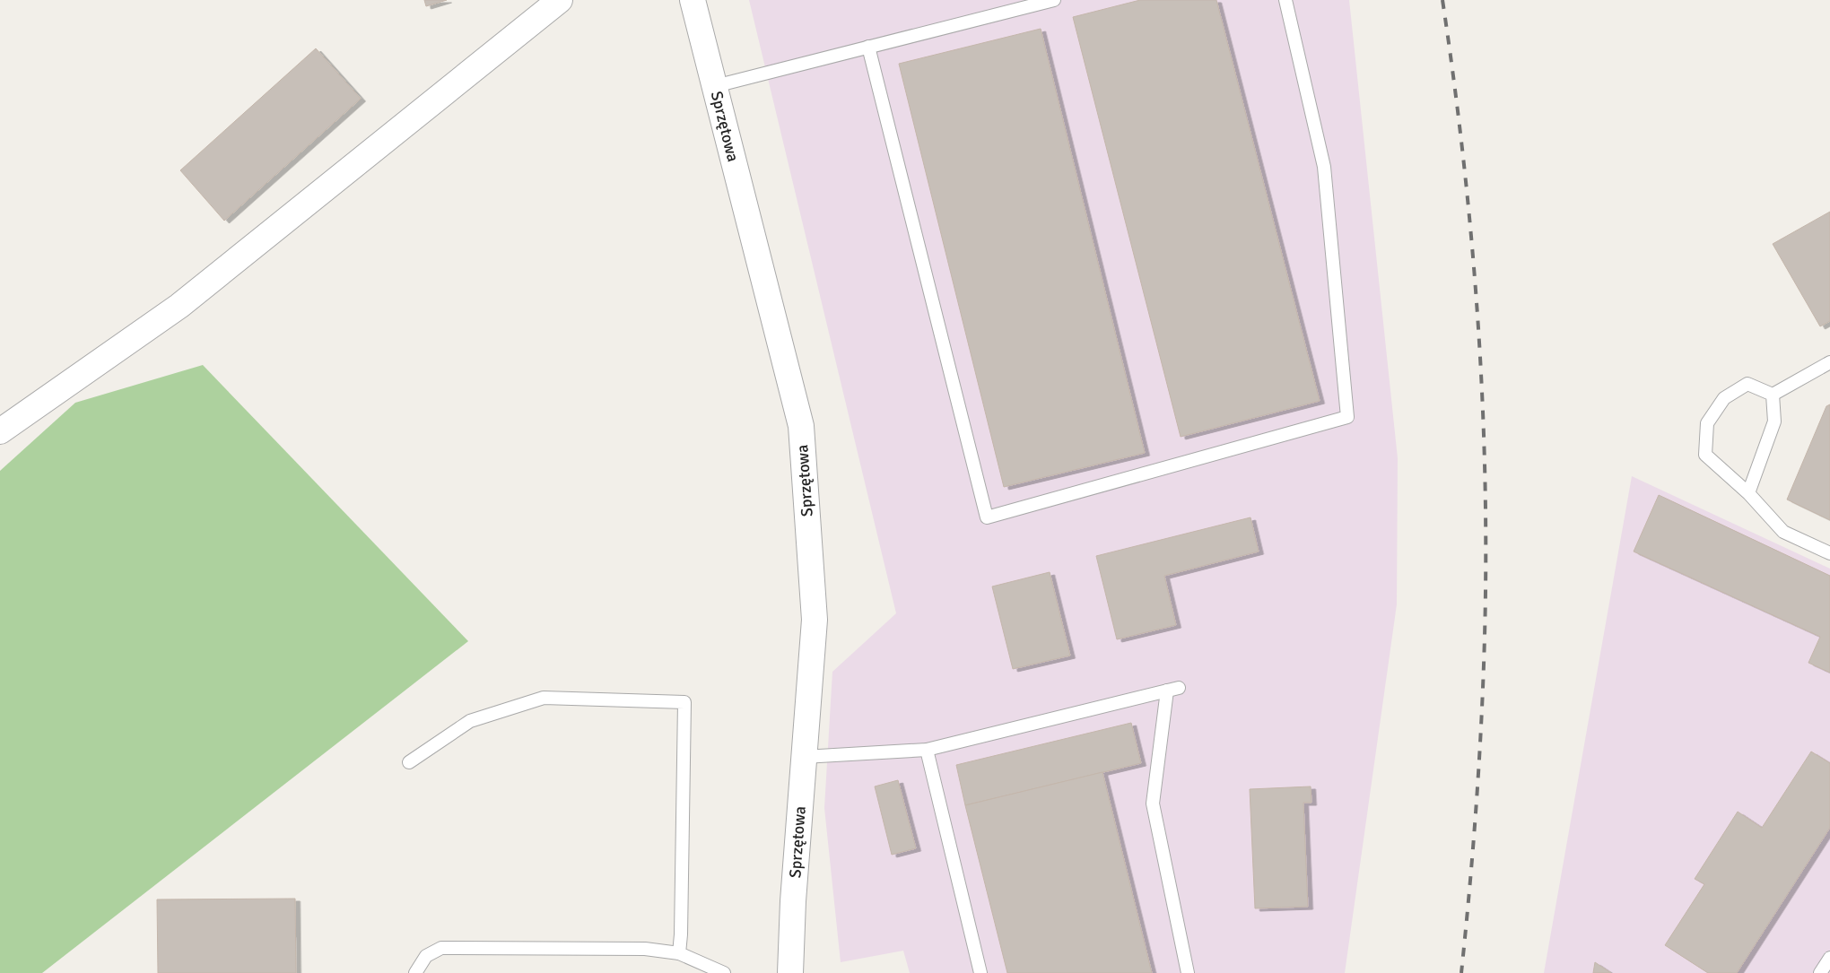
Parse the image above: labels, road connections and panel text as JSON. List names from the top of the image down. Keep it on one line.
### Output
{"streets":{"street":["Sprzętowa"]}}
